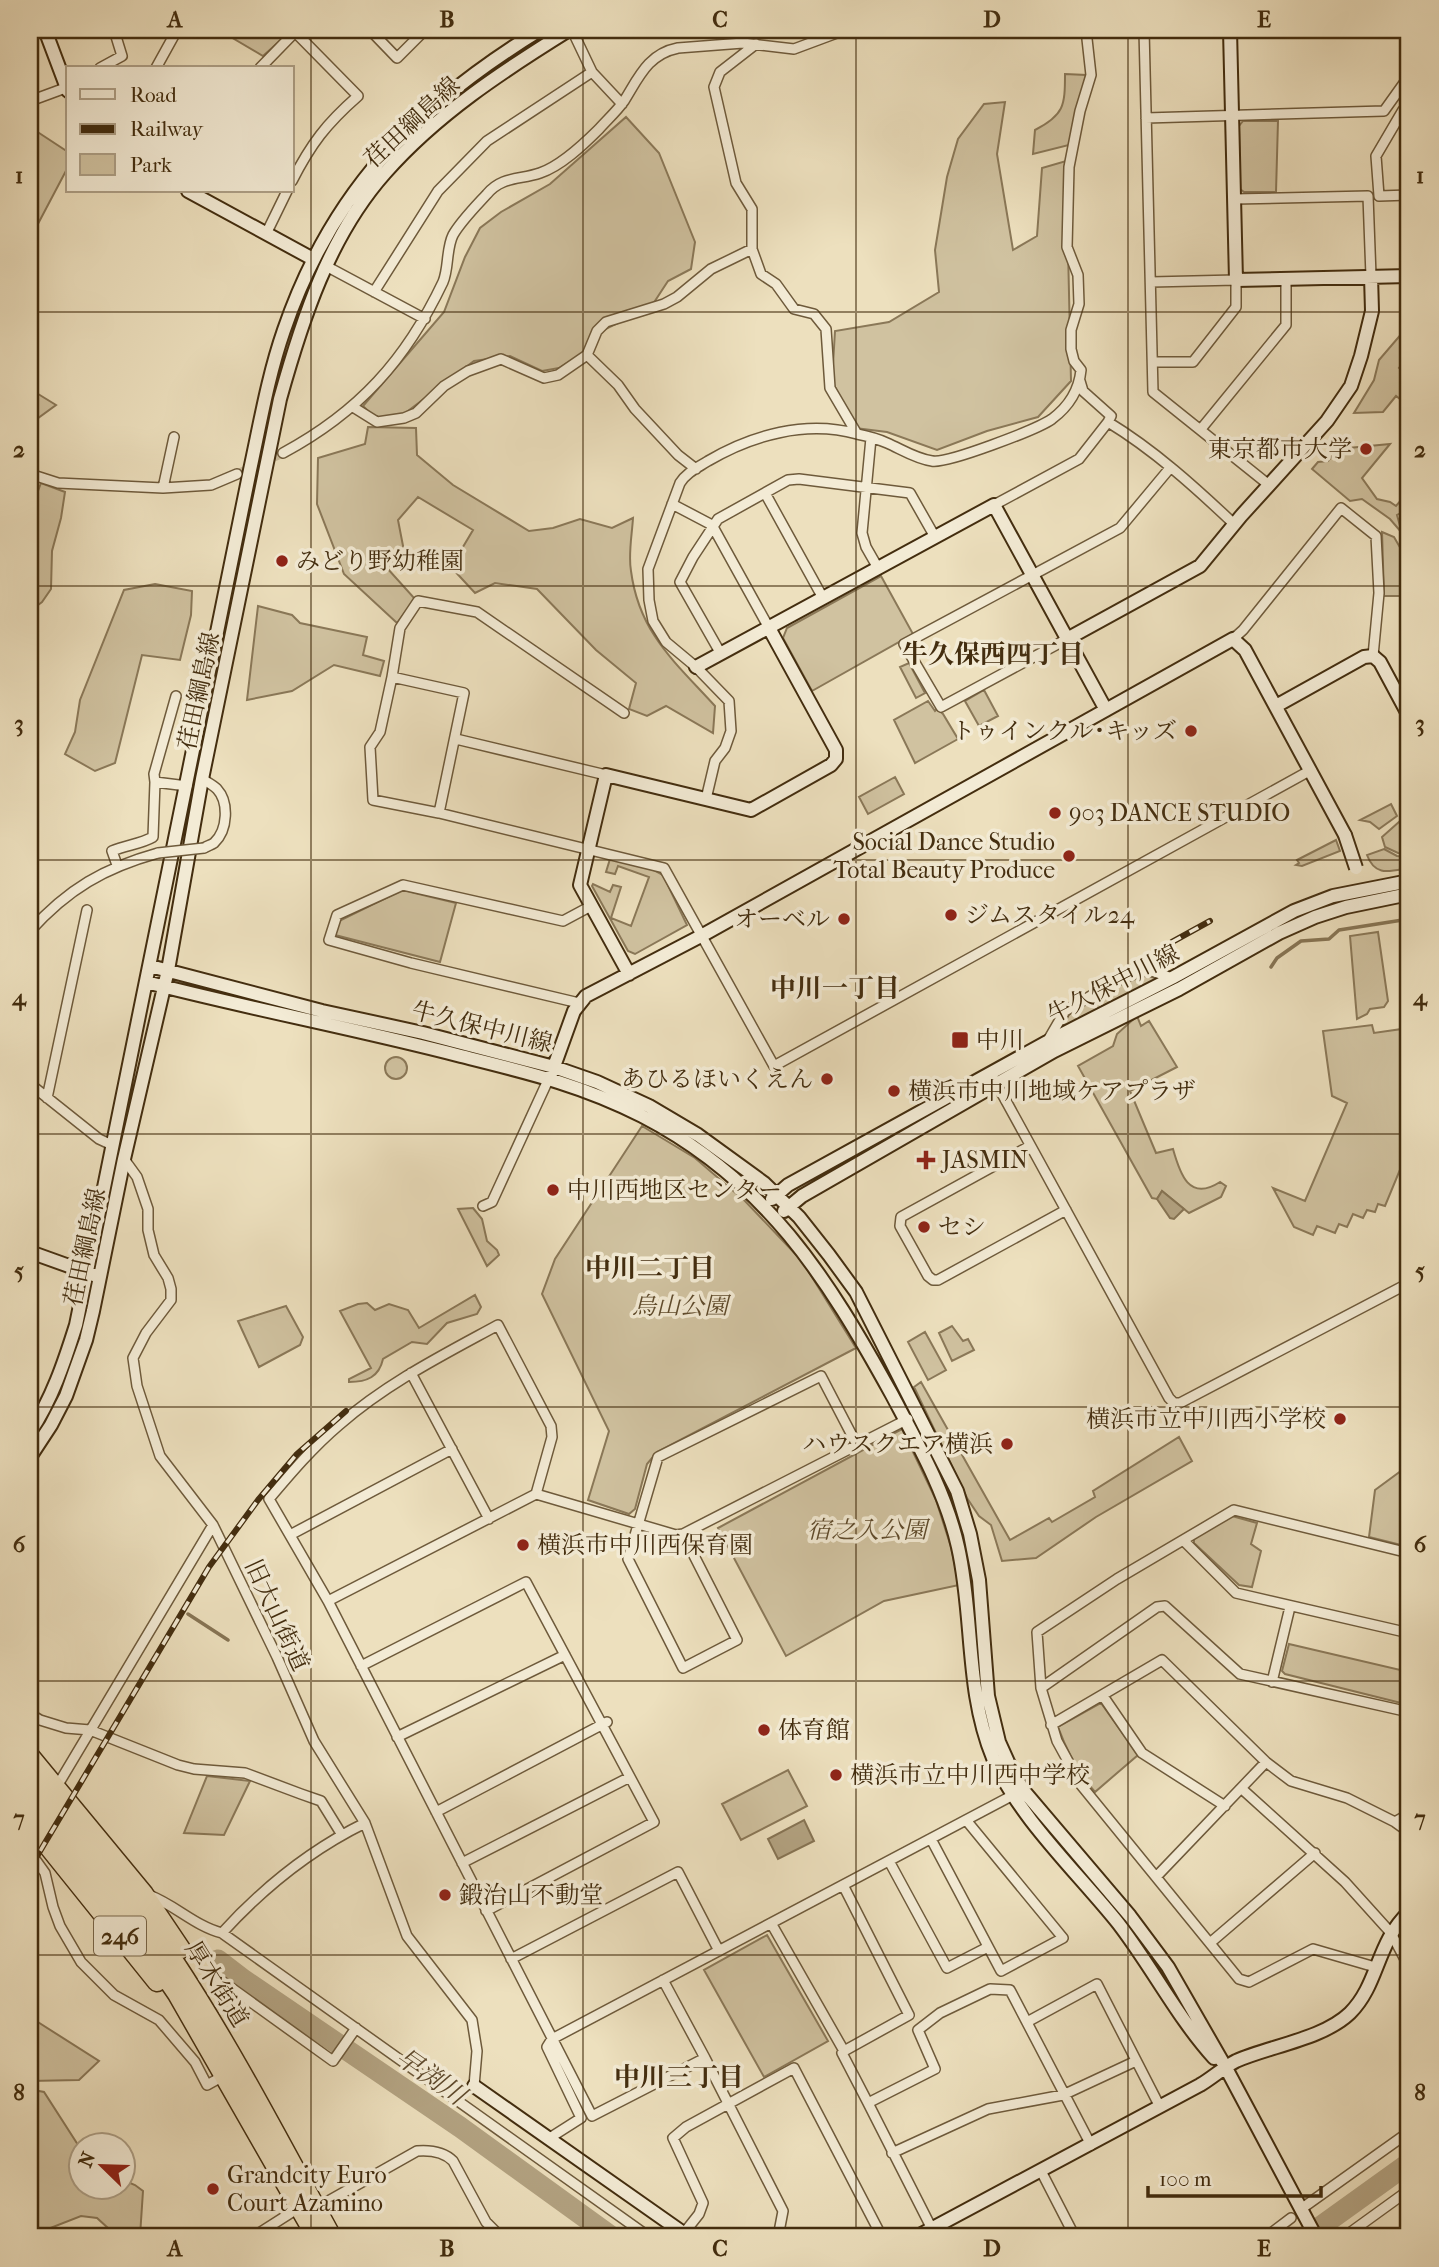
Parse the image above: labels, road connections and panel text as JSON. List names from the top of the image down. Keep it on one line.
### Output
{"streets":{"highway":["246","厚木街道"],"street":["荏田綱島線","牛久保中川線","旧大山街道"]},"crossings":[["荏田綱島線","牛久保中川線"],["荏田綱島線","旧大山街道"],["246","厚木街道"]],"districts":["牛久保西四丁目","中川一丁目","中川二丁目","中川三丁目"],"water":["早渕川"],"parks":["烏山公園","宿之入公園"],"places":{"other":["東京都市大学","みどり野幼稚園","トゥインクル･キッズ","903 DANCE STUDIO","Social Dance Studio Total Beauty Produce","ジムスタイル24","オーベル","あひるほいくえん","横浜市中川地域ケアプラザ","中川西地区センター","セシ","横浜市立中川西小学校","ハウスクエア横浜","横浜市中川西保育園","体育館","横浜市立中川西中学校","鍛治山不動堂","Grandcity Euro Court Azamino"],"transit":["中川"],"health":["JASMIN"]},"legend":["Road","Railway","Park"],"scale_bar":"100 m","north":"top left","grid":{"columns":["A","B","C","D","E"],"rows":["1","2","3","4","5","6","7","8"]}}
